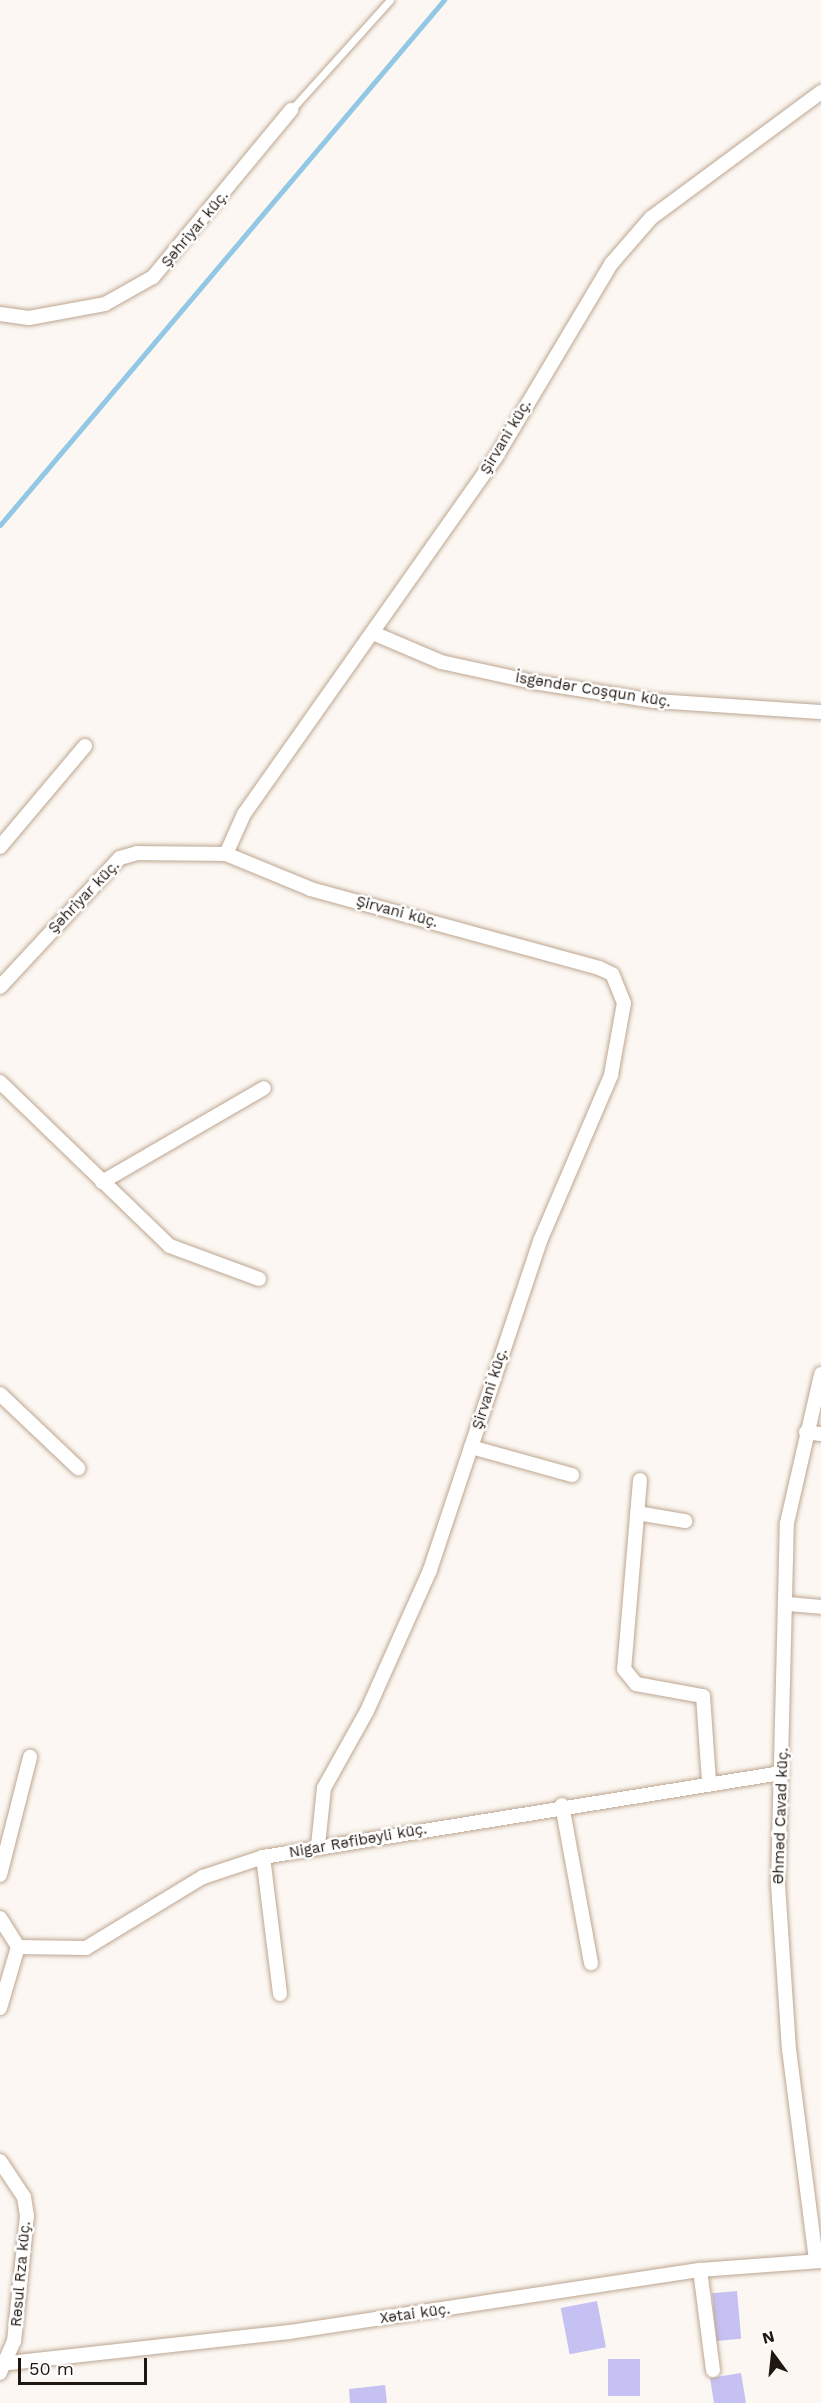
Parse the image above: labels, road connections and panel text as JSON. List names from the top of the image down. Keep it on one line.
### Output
{"streets":{"street":["Şəhriyar küç.","Şirvani küç.","İsgəndər Coşqun küç.","Əhməd Cavad küç.","Nigar Rəfibəyli küç.","Rəsul Rza küç.","Xətai küç."]},"crossings":[["Şəhriyar küç.","Şirvani küç."],["Şirvani küç.","İsgəndər Coşqun küç."],["Şirvani küç.","Nigar Rəfibəyli küç."],["Əhməd Cavad küç.","Nigar Rəfibəyli küç."],["Əhməd Cavad küç.","Xətai küç."],["Rəsul Rza küç.","Xətai küç."]],"scale_bar":"50 m","north":"top"}
